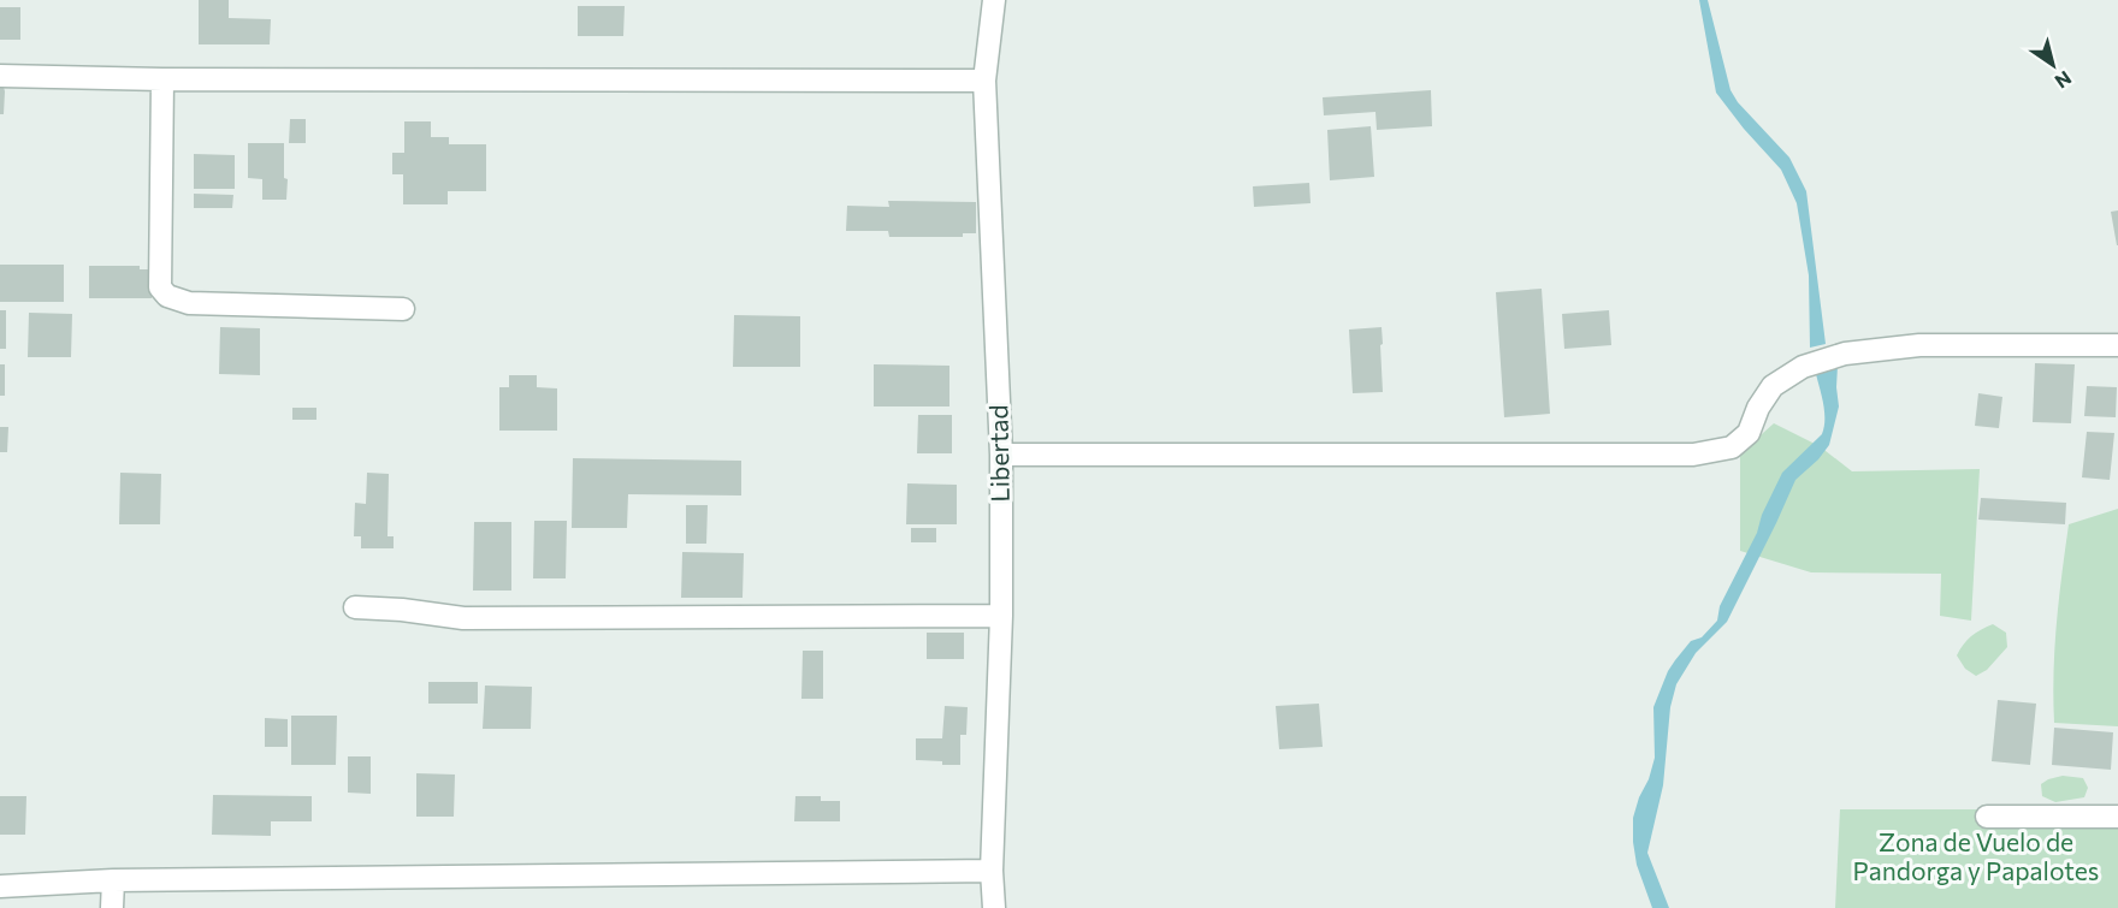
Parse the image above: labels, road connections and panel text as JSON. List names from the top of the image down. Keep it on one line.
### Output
{"streets":{"street":["Libertad"]},"parks":["Zona de Vuelo de Pandorga y Papalotes"],"north":"bottom right"}
